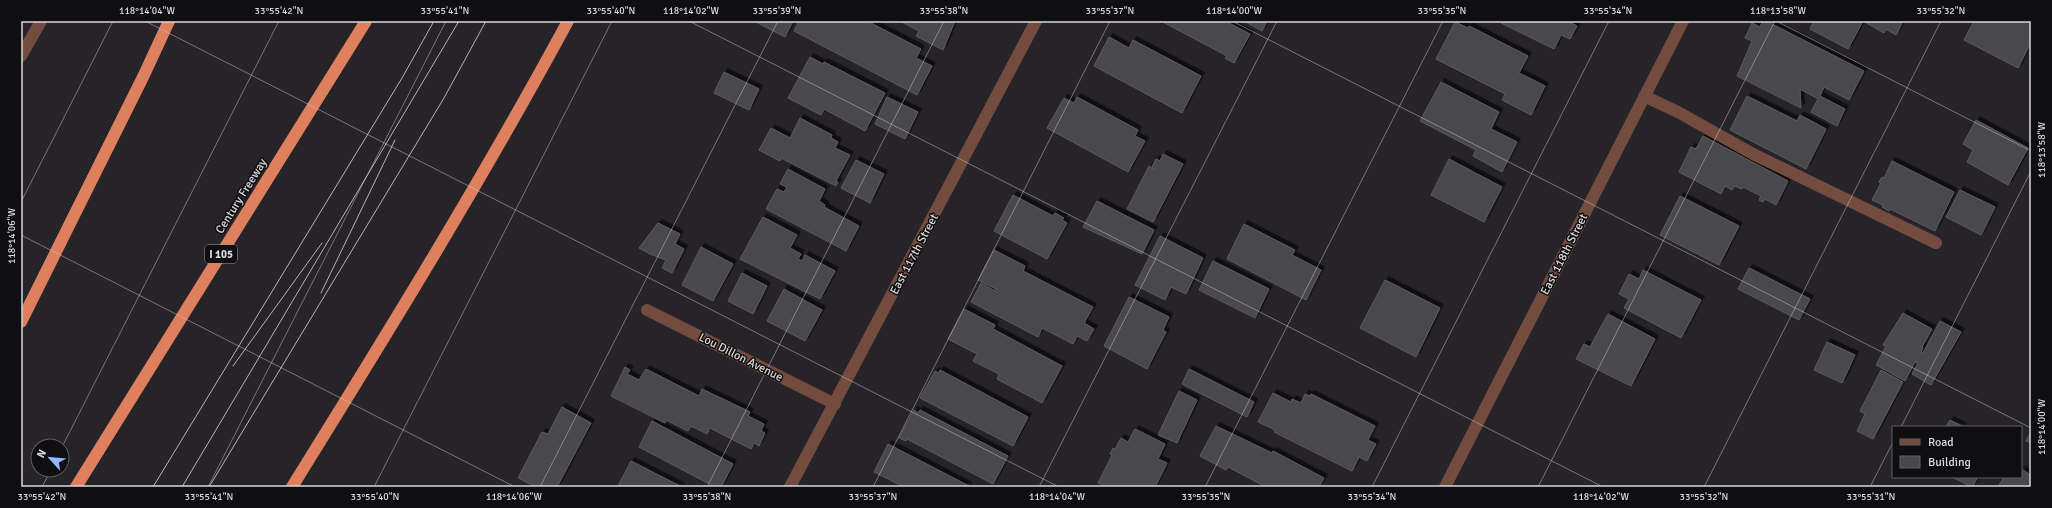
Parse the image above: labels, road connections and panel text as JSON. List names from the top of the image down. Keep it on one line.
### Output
{"streets":{"highway":["Century Freeway","I 105"],"street":["East 117th Street","East 118th Street","Lou Dillon Avenue"]},"crossings":[["East 117th Street","Lou Dillon Avenue"]],"legend":["Road","Building"],"north":"top left","coordinates":["118°14'04\"W","33°55'42\"N","33°55'41\"N","33°55'40\"N","118°14'02\"W","33°55'39\"N","33°55'38\"N","33°55'37\"N","118°14'00\"W","33°55'35\"N","33°55'34\"N","118°13'58\"W","33°55'32\"N","118°14'06\"W","33°55'31\"N"]}
